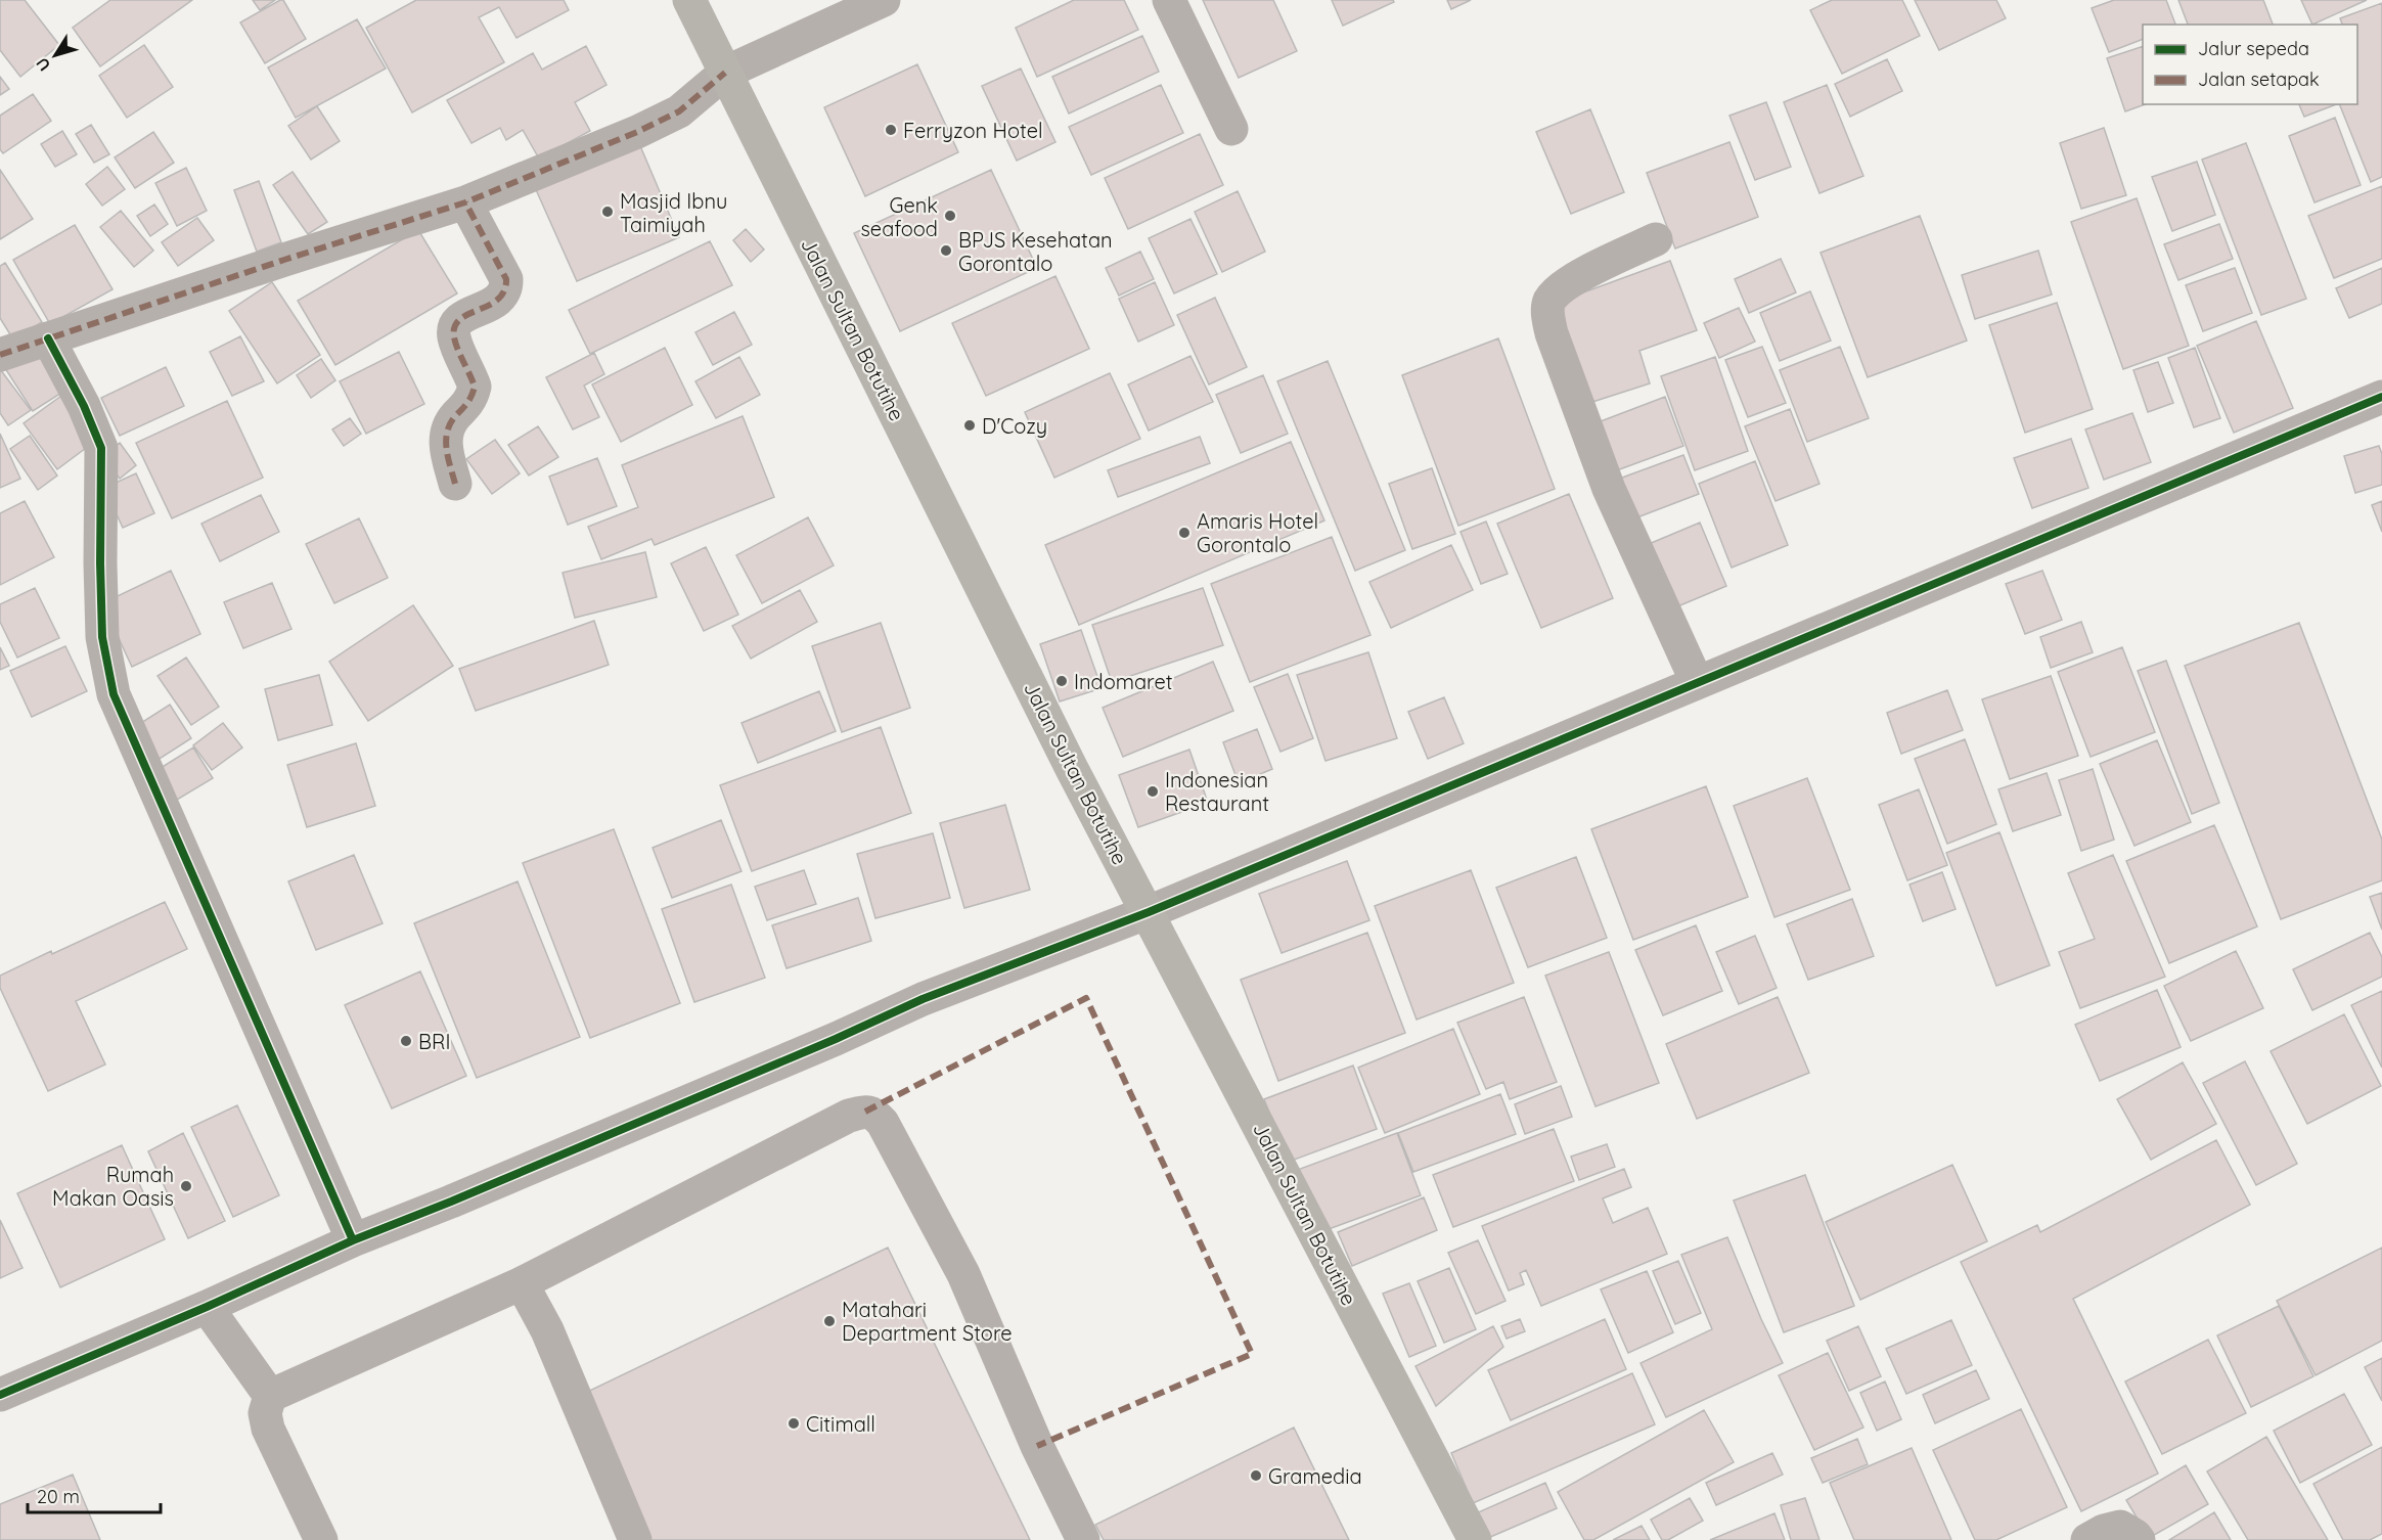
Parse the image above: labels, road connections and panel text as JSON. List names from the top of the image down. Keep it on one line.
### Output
{"streets":{"main road":["Jalan Sultan Botutihe"]},"places":["Ferryzon Hotel","Masjid Ibnu Taimiyah","Genk seafood","BPJS Kesehatan Gorontalo","D'Cozy","Amaris Hotel Gorontalo","Indomaret","Indonesian Restaurant","BRI","Rumah Makan Oasis","Matahari Department Store","Citimall","Gramedia"],"legend":["Jalur sepeda","Jalan setapak"],"scale_bar":"20 m","north":"bottom left"}
